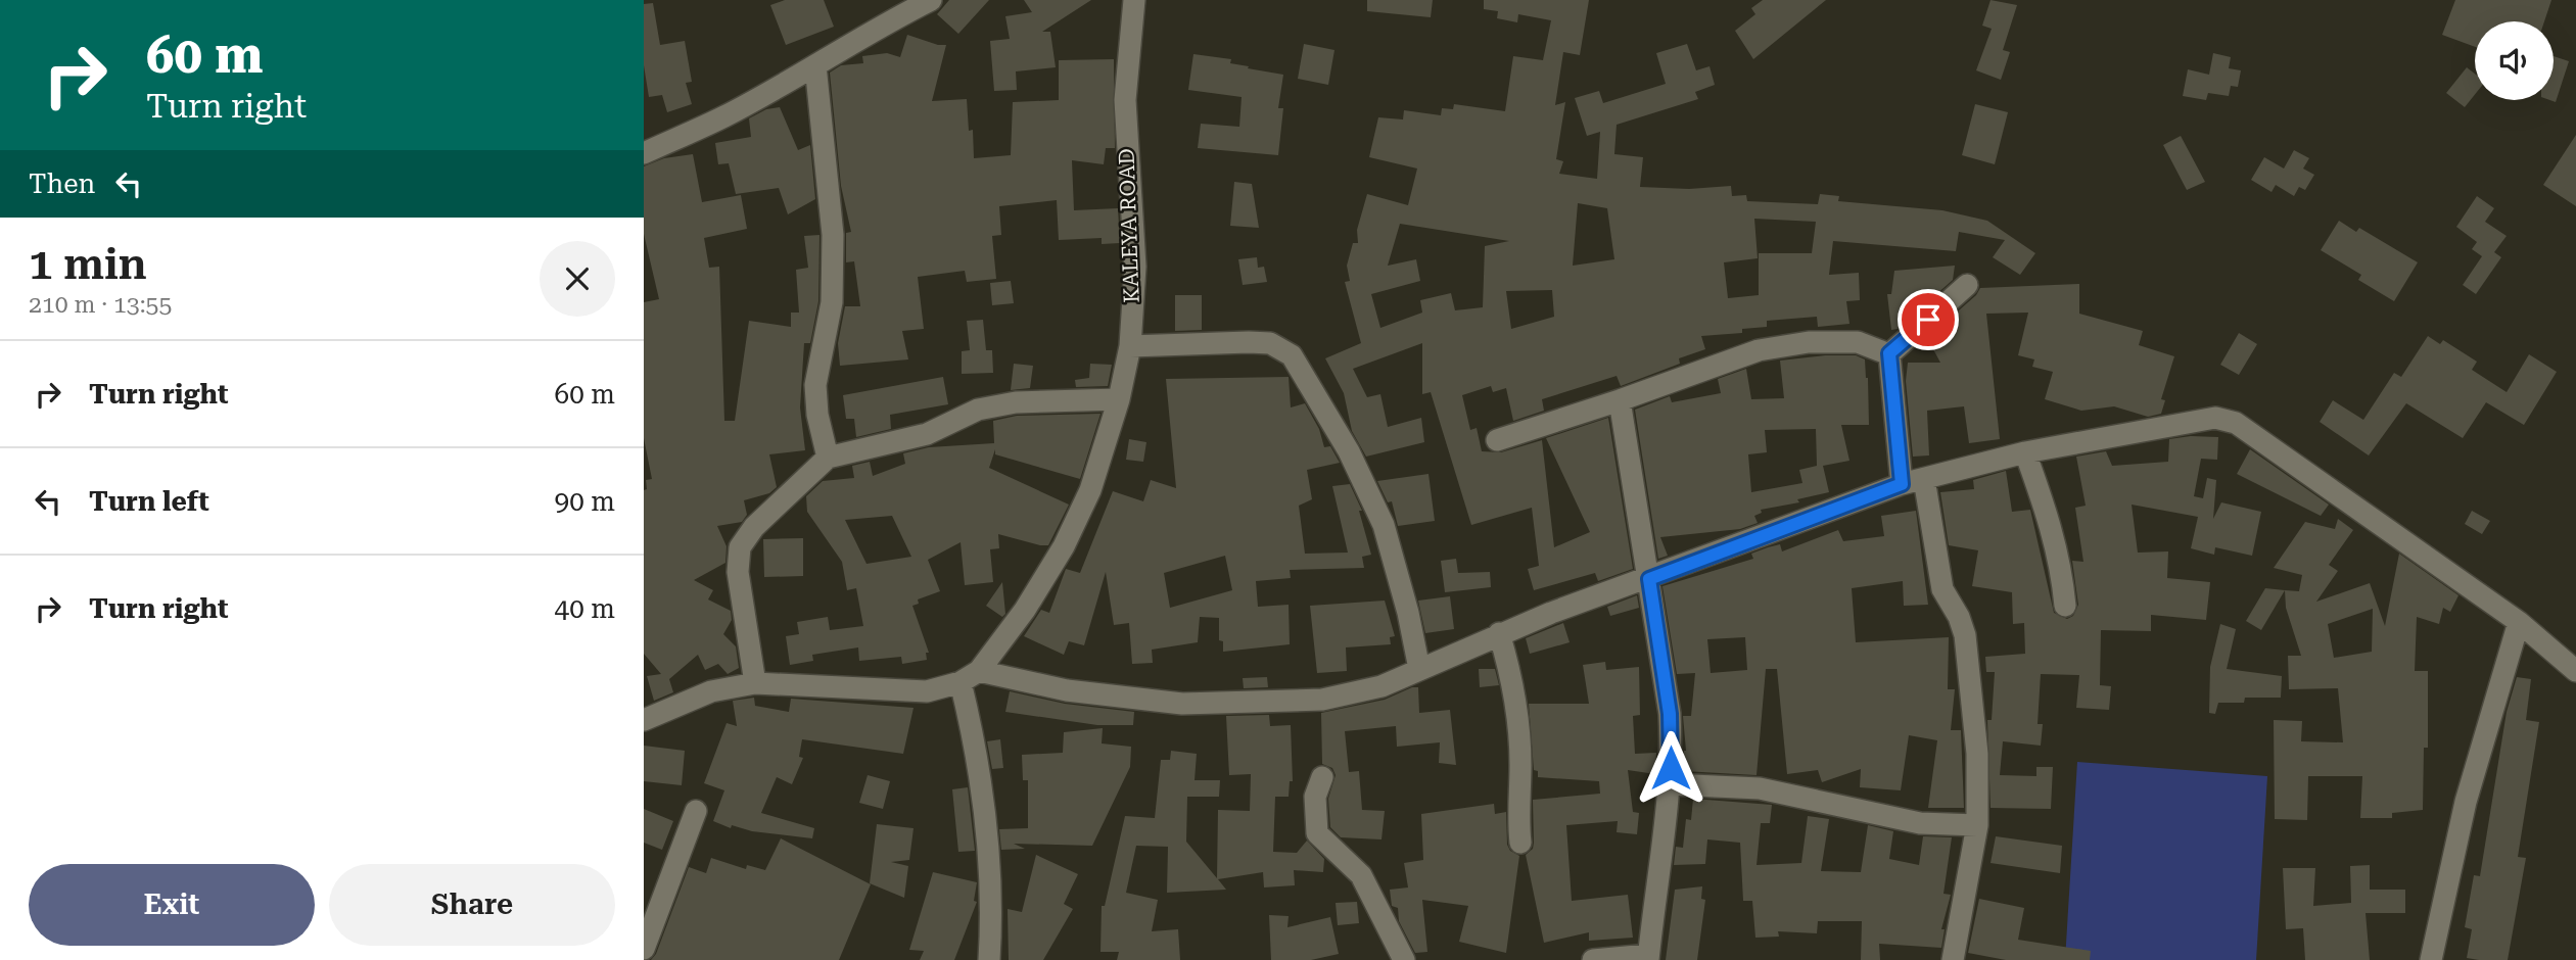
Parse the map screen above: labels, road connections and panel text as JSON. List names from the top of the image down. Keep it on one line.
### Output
{"streets":{"street":["KALEYA ROAD"]},"page":{"turn":["60 m","Turn right"],"then":"Then","heading":["1 min","210 m · 13:55"],"list":[{"name":"Turn right","value":"60 m"},{"name":"Turn left","value":"90 m"},{"name":"Turn right","value":"40 m"}],"buttons":["Exit","Share"]}}
